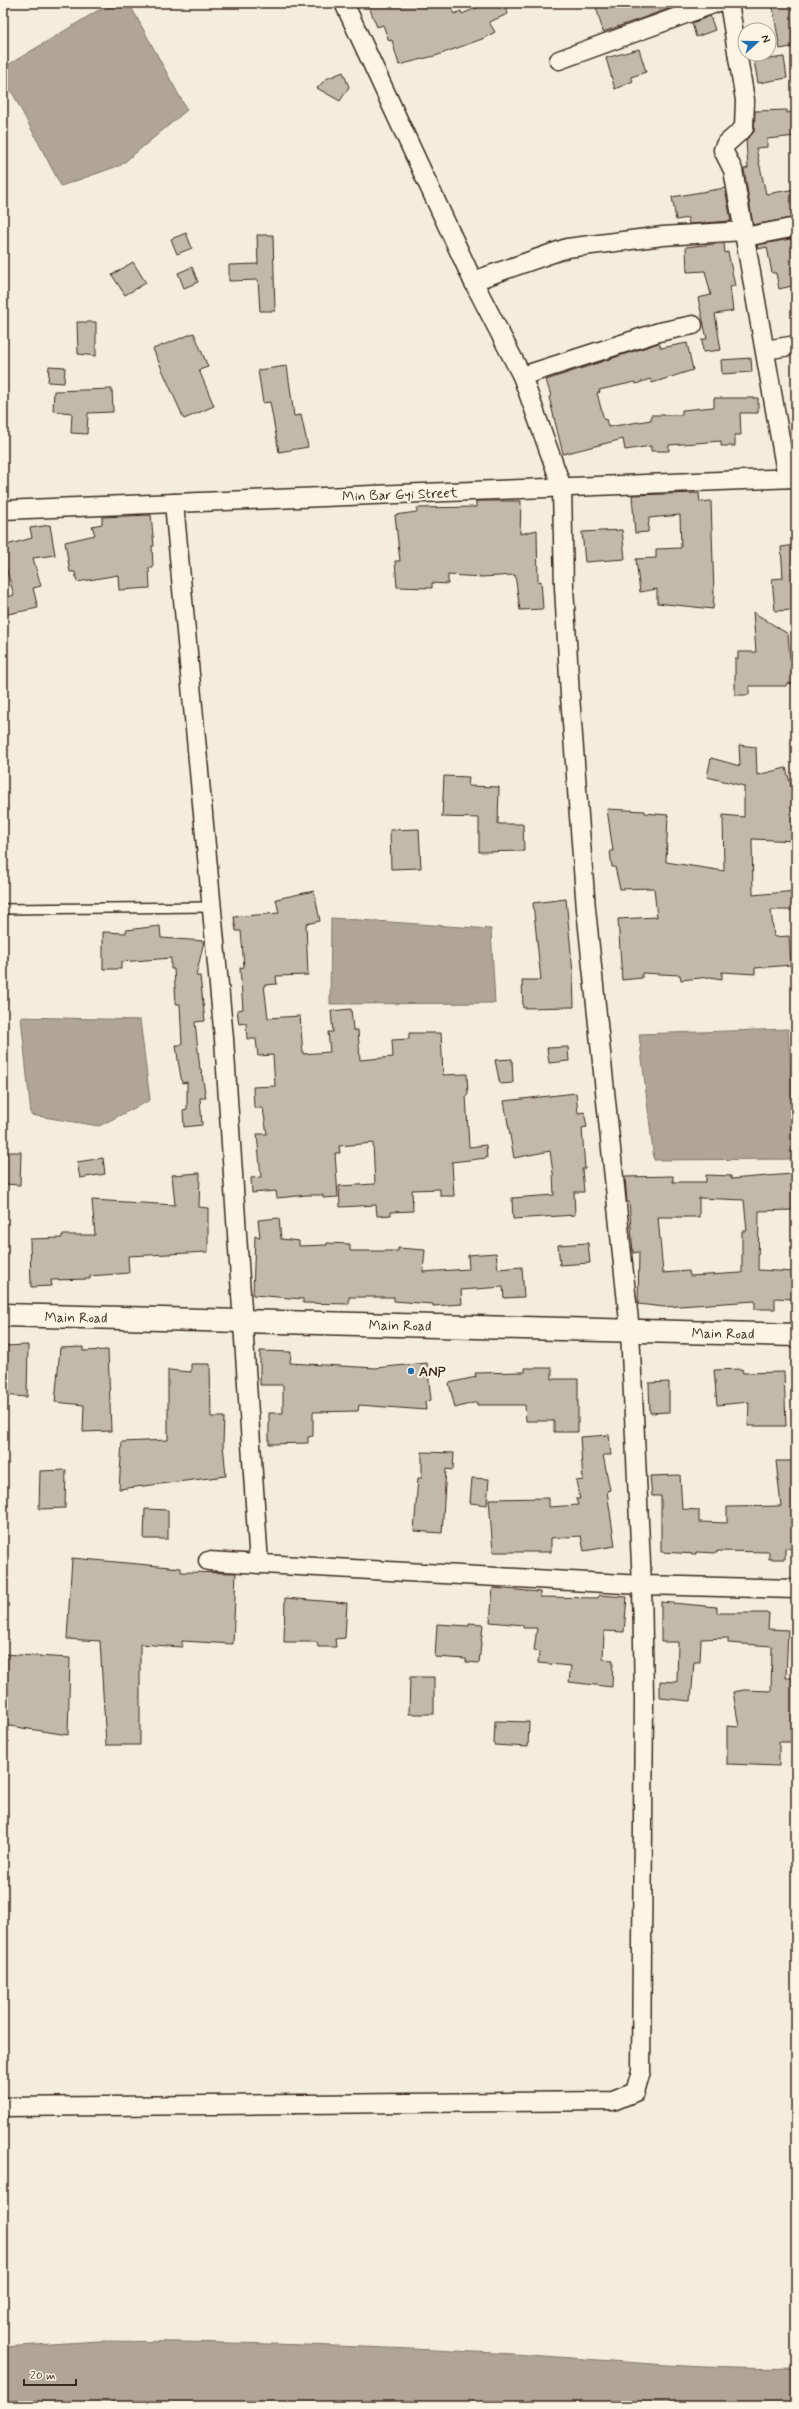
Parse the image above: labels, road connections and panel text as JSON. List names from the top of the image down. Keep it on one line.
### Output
{"streets":{"main road":["Main Road"],"street":["Min Bar Gyi Street"]},"places":["ANP"],"scale_bar":"20 m","north":"right"}
